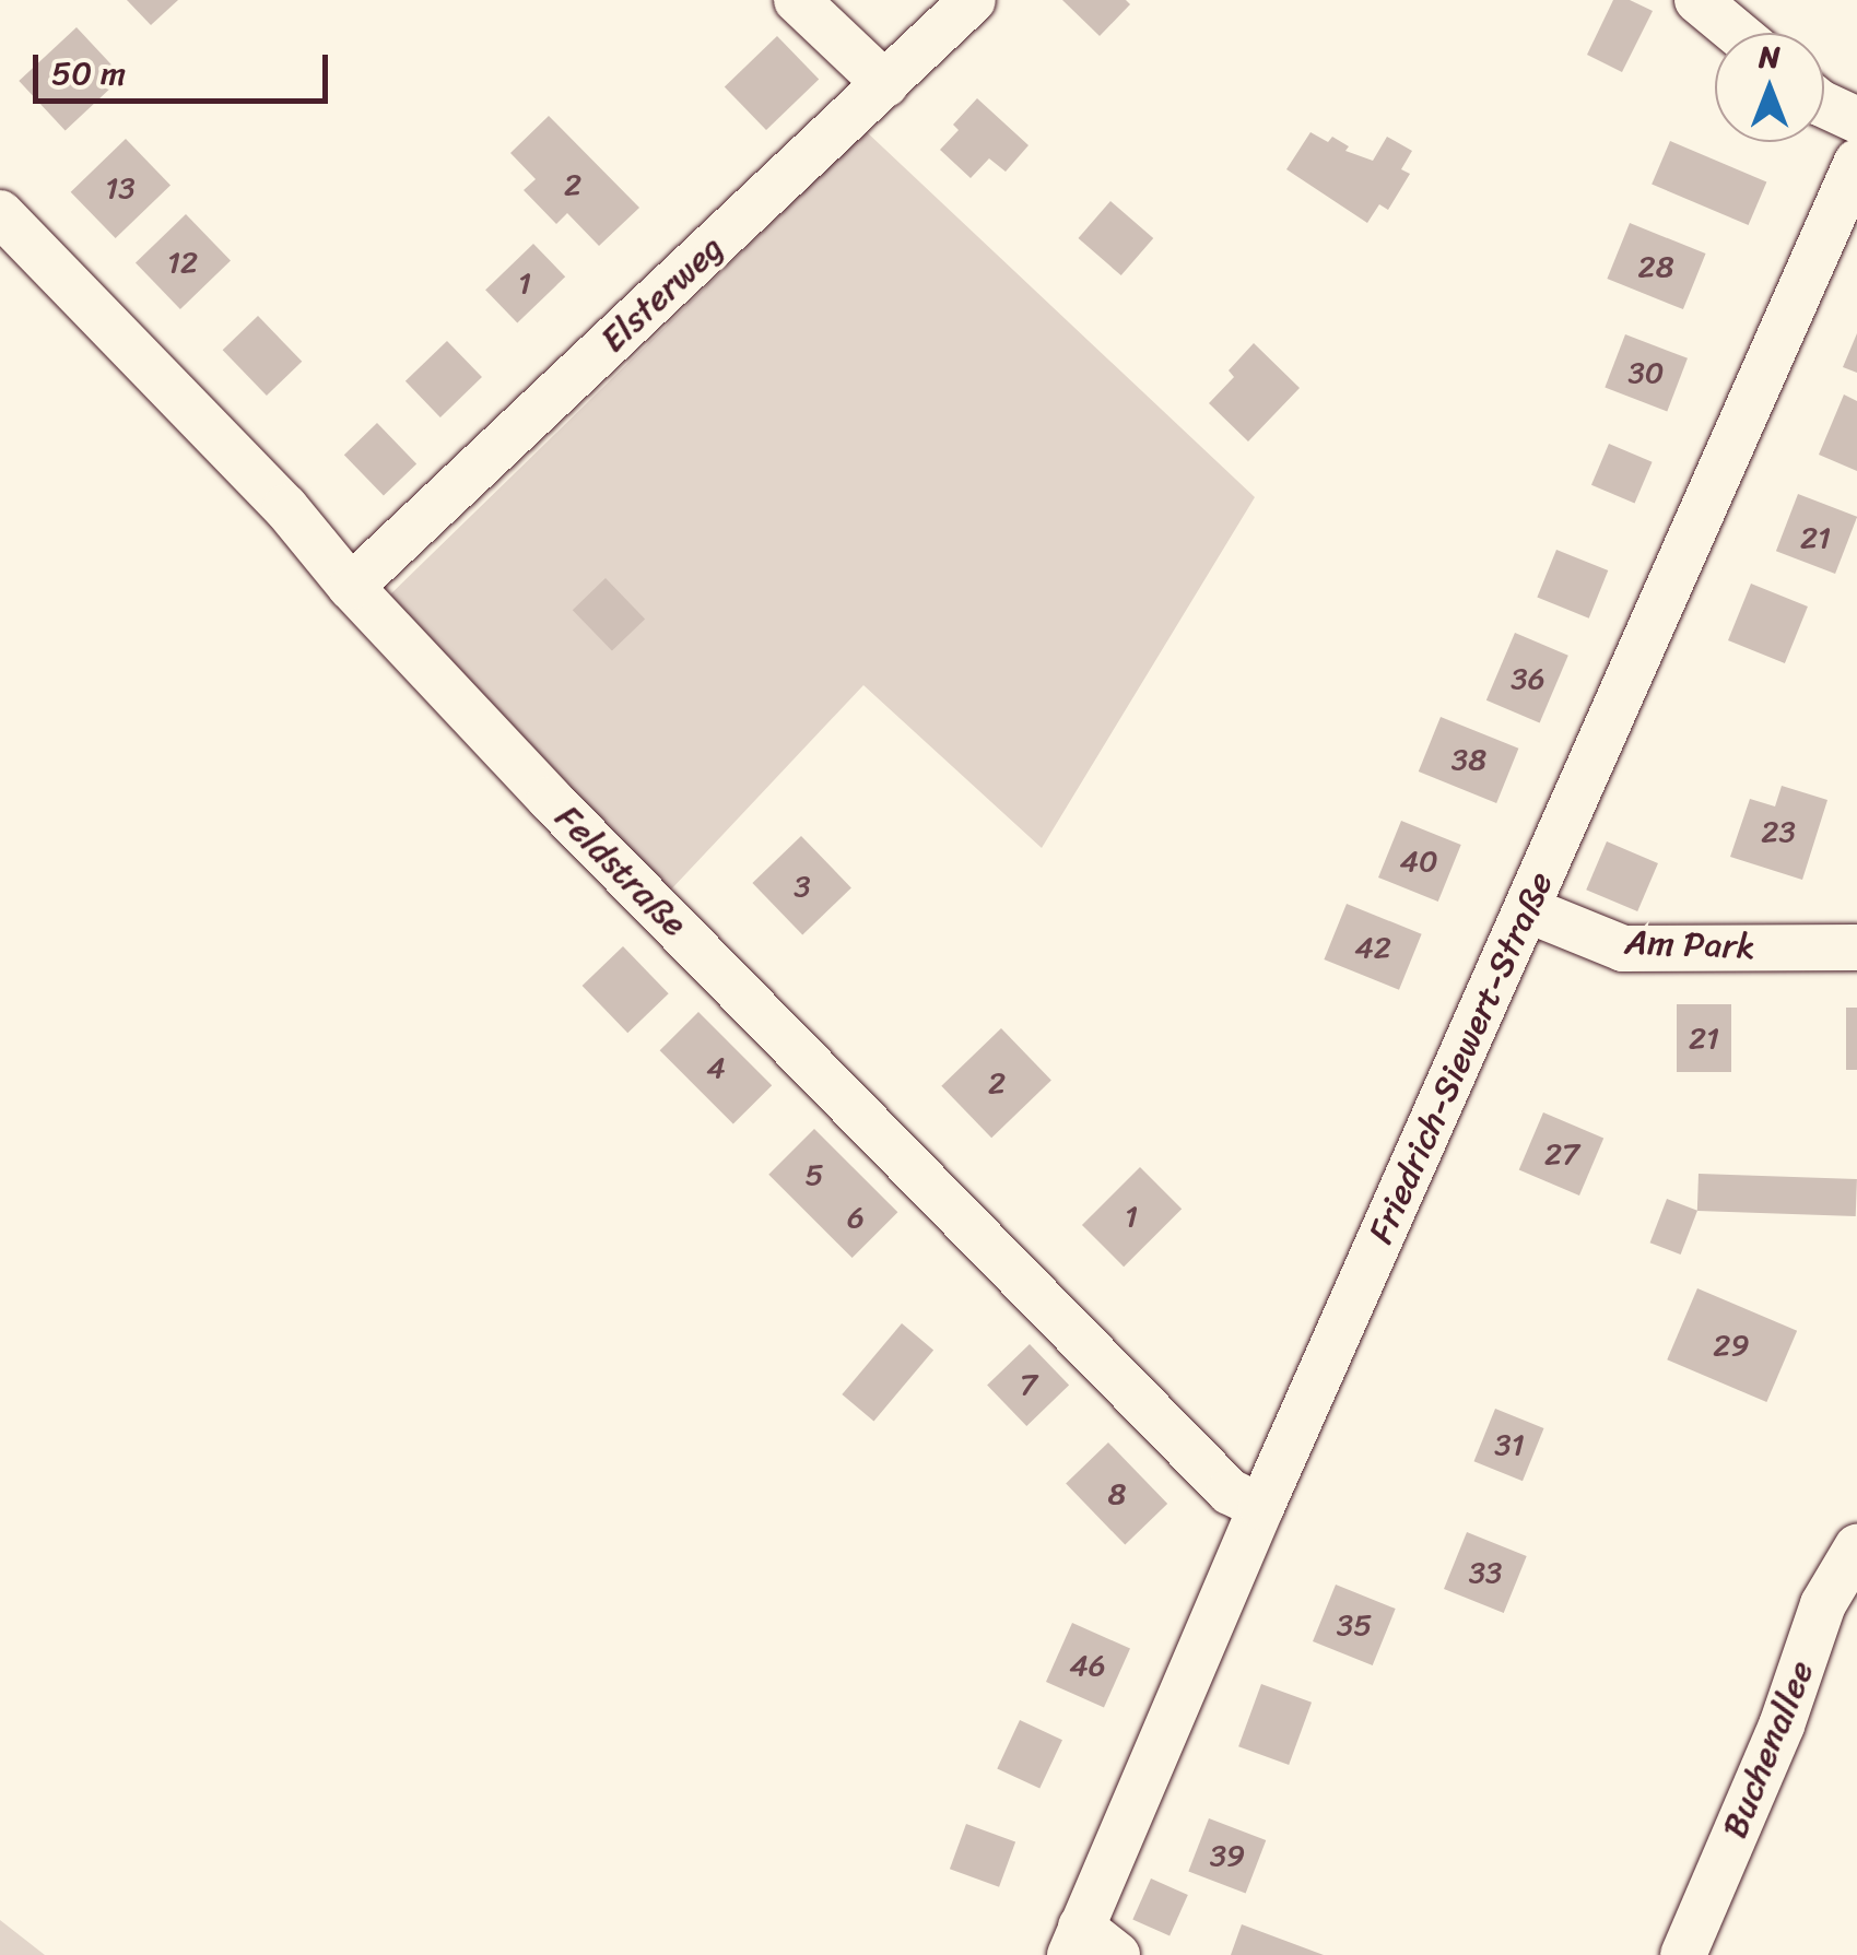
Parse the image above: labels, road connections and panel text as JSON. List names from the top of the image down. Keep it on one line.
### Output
{"streets":{"street":["Elsterweg","Feldstraße","Am Park","Friedrich-Siewert-Straße","Buchenallee"]},"crossings":[["Elsterweg","Feldstraße"],["Feldstraße","Friedrich-Siewert-Straße"],["Am Park","Friedrich-Siewert-Straße"]],"house_numbers":["2","13","12","28","1","30","21","36","38","23","40","3","42","21","4","2","27","5","1","6","29","7","31","8","33","35","46","39"],"scale_bar":"50 m","north":"top"}
